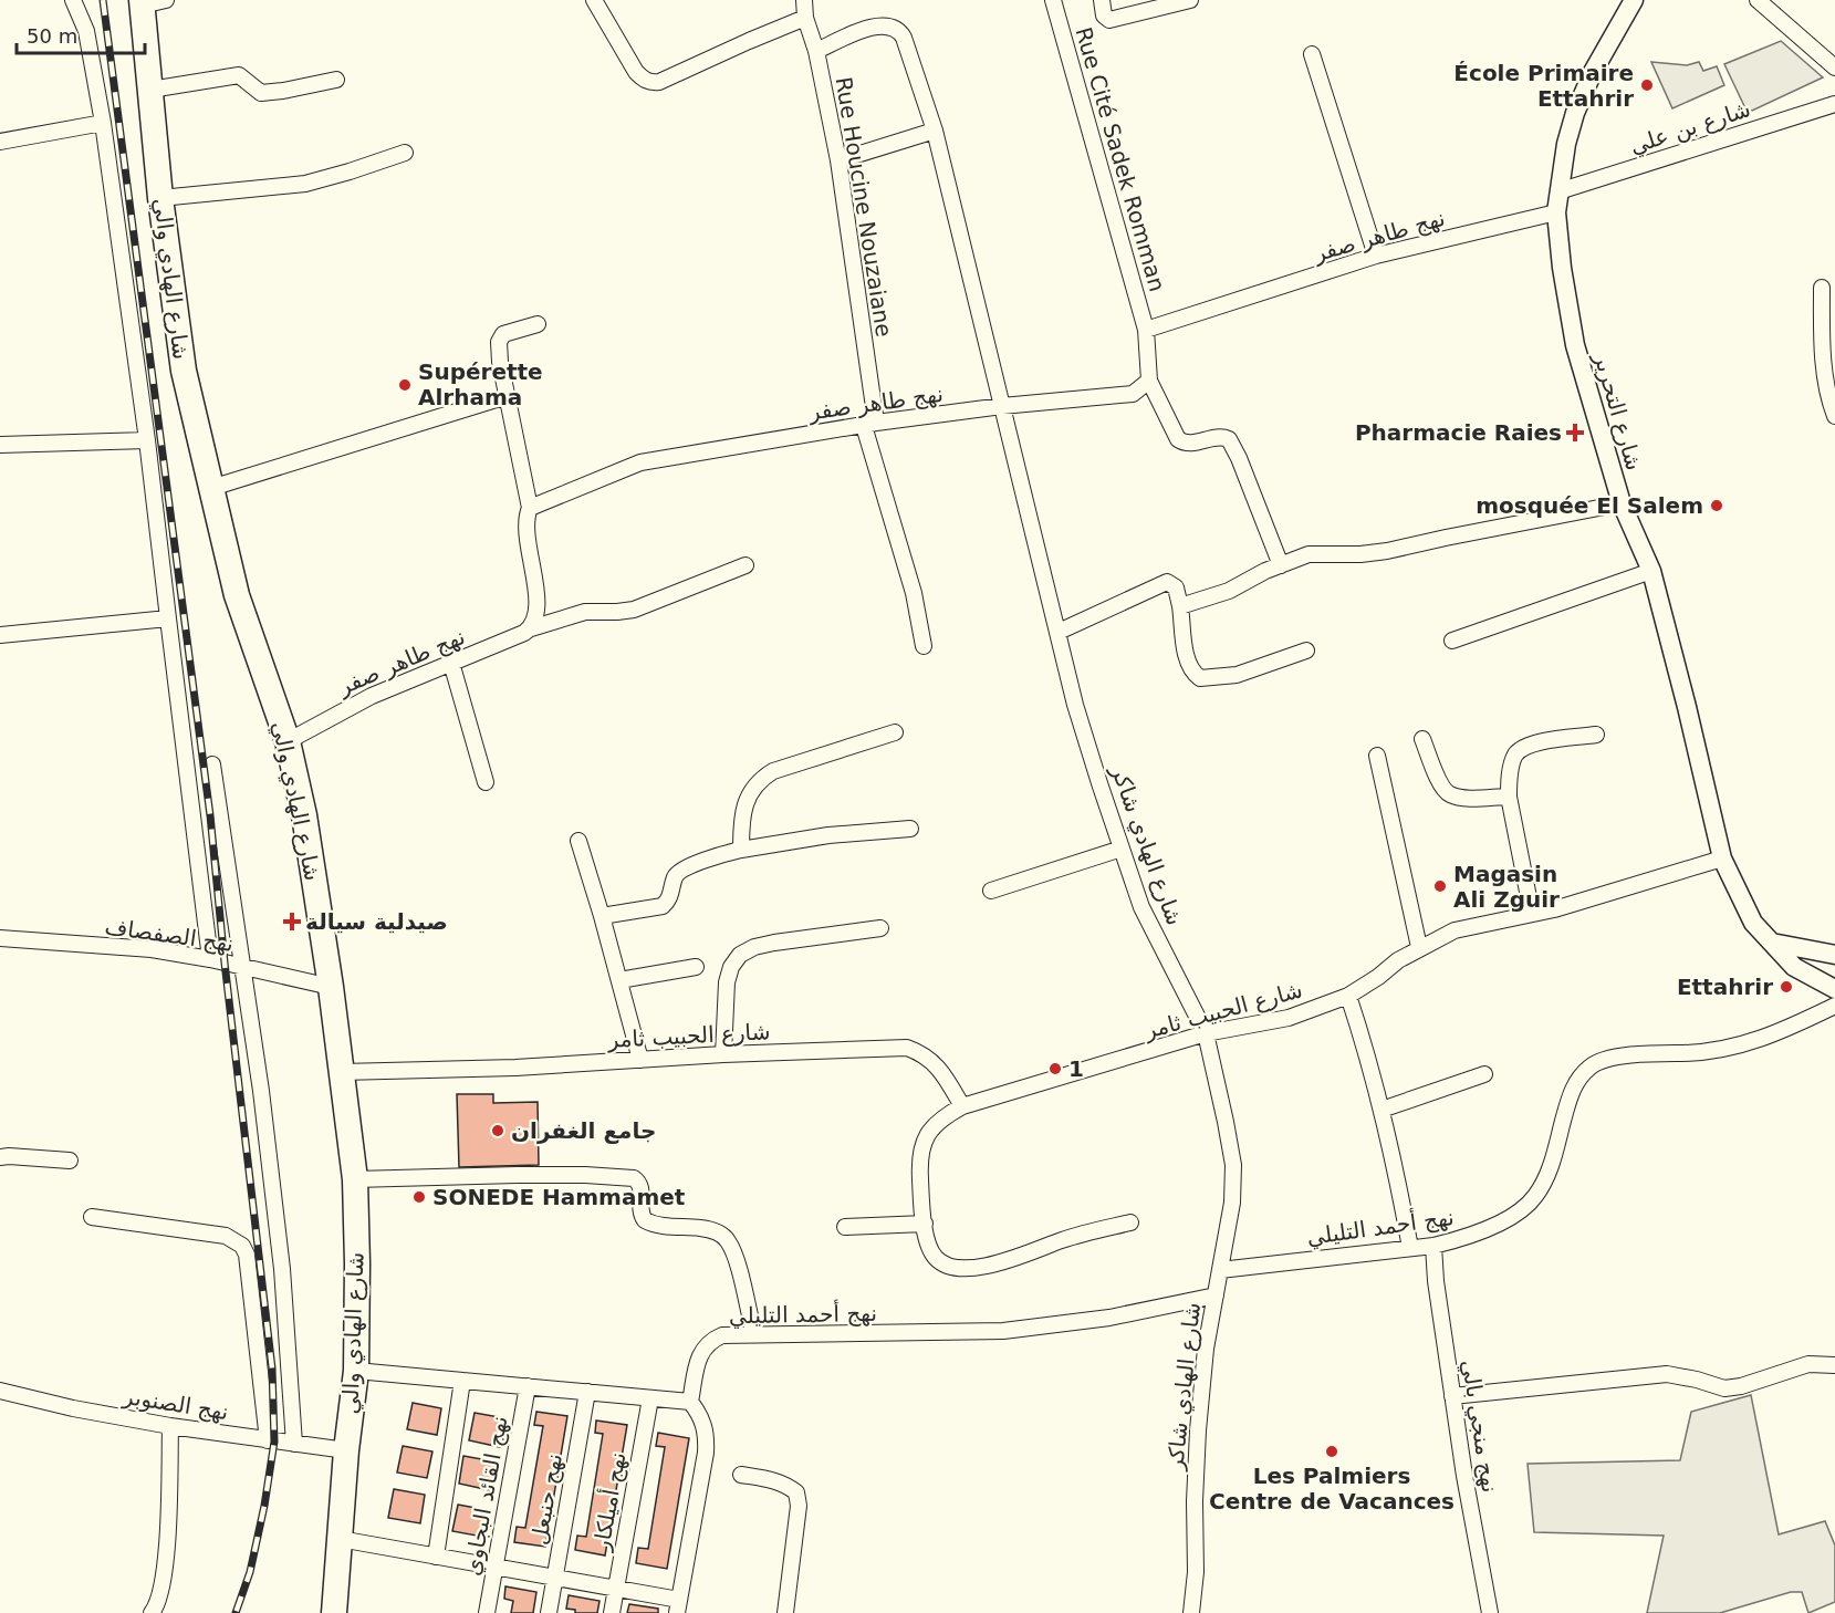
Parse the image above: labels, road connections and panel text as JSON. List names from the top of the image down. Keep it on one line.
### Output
{"streets":{"main road":["شارع الهادي والي"],"street":["شارع بن علي","Rue Cité Sadek Romman","Rue Houcine Nouzaiane","نهج طاهر صفر","شارع التحرير","شارع الهادي شاكر","نهج الصفصاف","شارع الحبيب ثامر","نهج أحمد التليلي","نهج الصنوبر","نهج منجي بالي","نهج القائد البجاوي","نهج حنبعل","نهج أميلكار"]},"crossings":[["شارع بن علي","شارع التحرير"],["Rue Cité Sadek Romman","نهج طاهر صفر"],["Rue Houcine Nouzaiane","نهج طاهر صفر"],["Rue Houcine Nouzaiane","شارع الهادي شاكر"],["نهج طاهر صفر","شارع الهادي والي"],["نهج طاهر صفر","شارع التحرير"],["نهج طاهر صفر","شارع الهادي شاكر"],["شارع الهادي والي","نهج الصفصاف"],["شارع الهادي والي","شارع الحبيب ثامر"],["شارع الهادي والي","نهج الصنوبر"],["شارع التحرير","شارع الحبيب ثامر"],["شارع الهادي شاكر","شارع الحبيب ثامر"],["شارع الهادي شاكر","نهج أحمد التليلي"],["نهج أحمد التليلي","نهج منجي بالي"]],"places":{"other":["École Primaire Ettahrir","Supérette Alrhama","mosquée El Salem","Magasin Ali Zguir","Ettahrir","1","جامع الغفران","SONEDE Hammamet","Les Palmiers Centre de Vacances"],"health":["Pharmacie Raies","صيدلية سيالة"]},"scale_bar":"50 m"}
